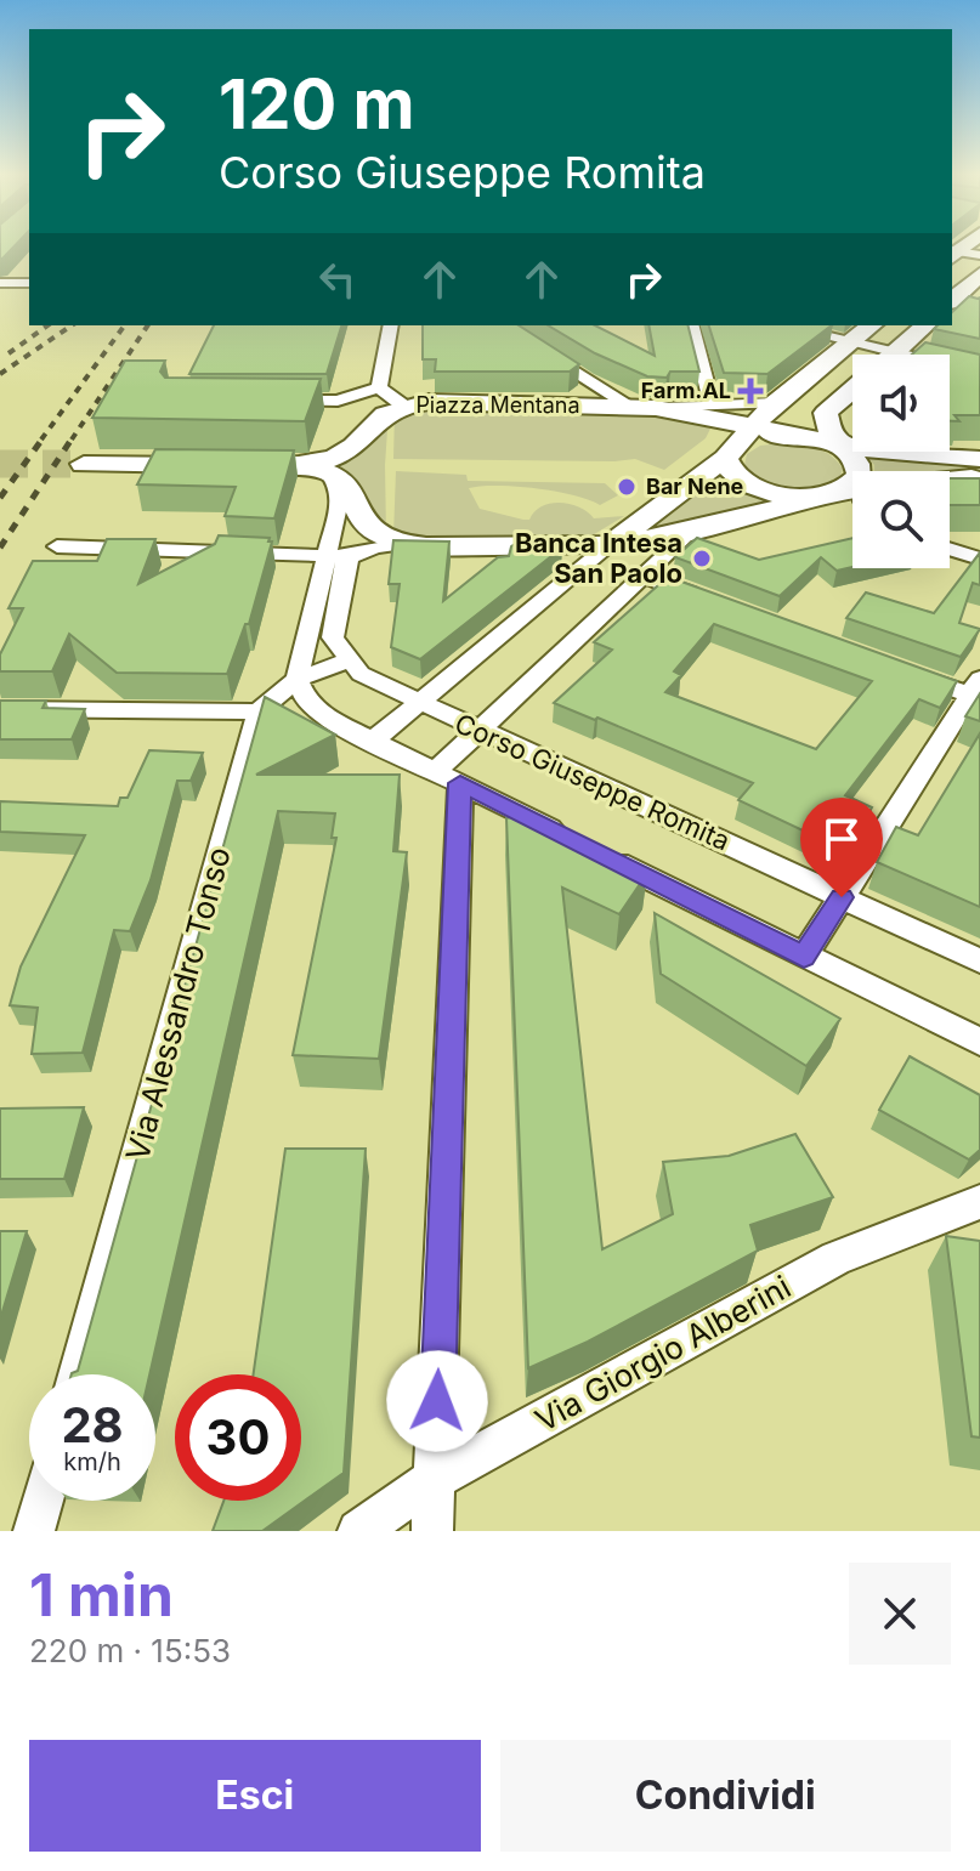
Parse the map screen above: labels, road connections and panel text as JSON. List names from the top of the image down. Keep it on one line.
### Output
{"streets":{"street":["Piazza Mentana","Corso Giuseppe Romita","Via Alessandro Tonso","Via Giorgio Alberini"]},"places":{"health":["Farm.AL"],"other":["Bar Nene","Banca Intesa San Paolo"]},"page":{"turn":["120 m","Corso Giuseppe Romita"],"speed":"28 km/h","limit":"30","heading":["1 min","220 m · 15:53"],"buttons":["Esci","Condividi"]}}
